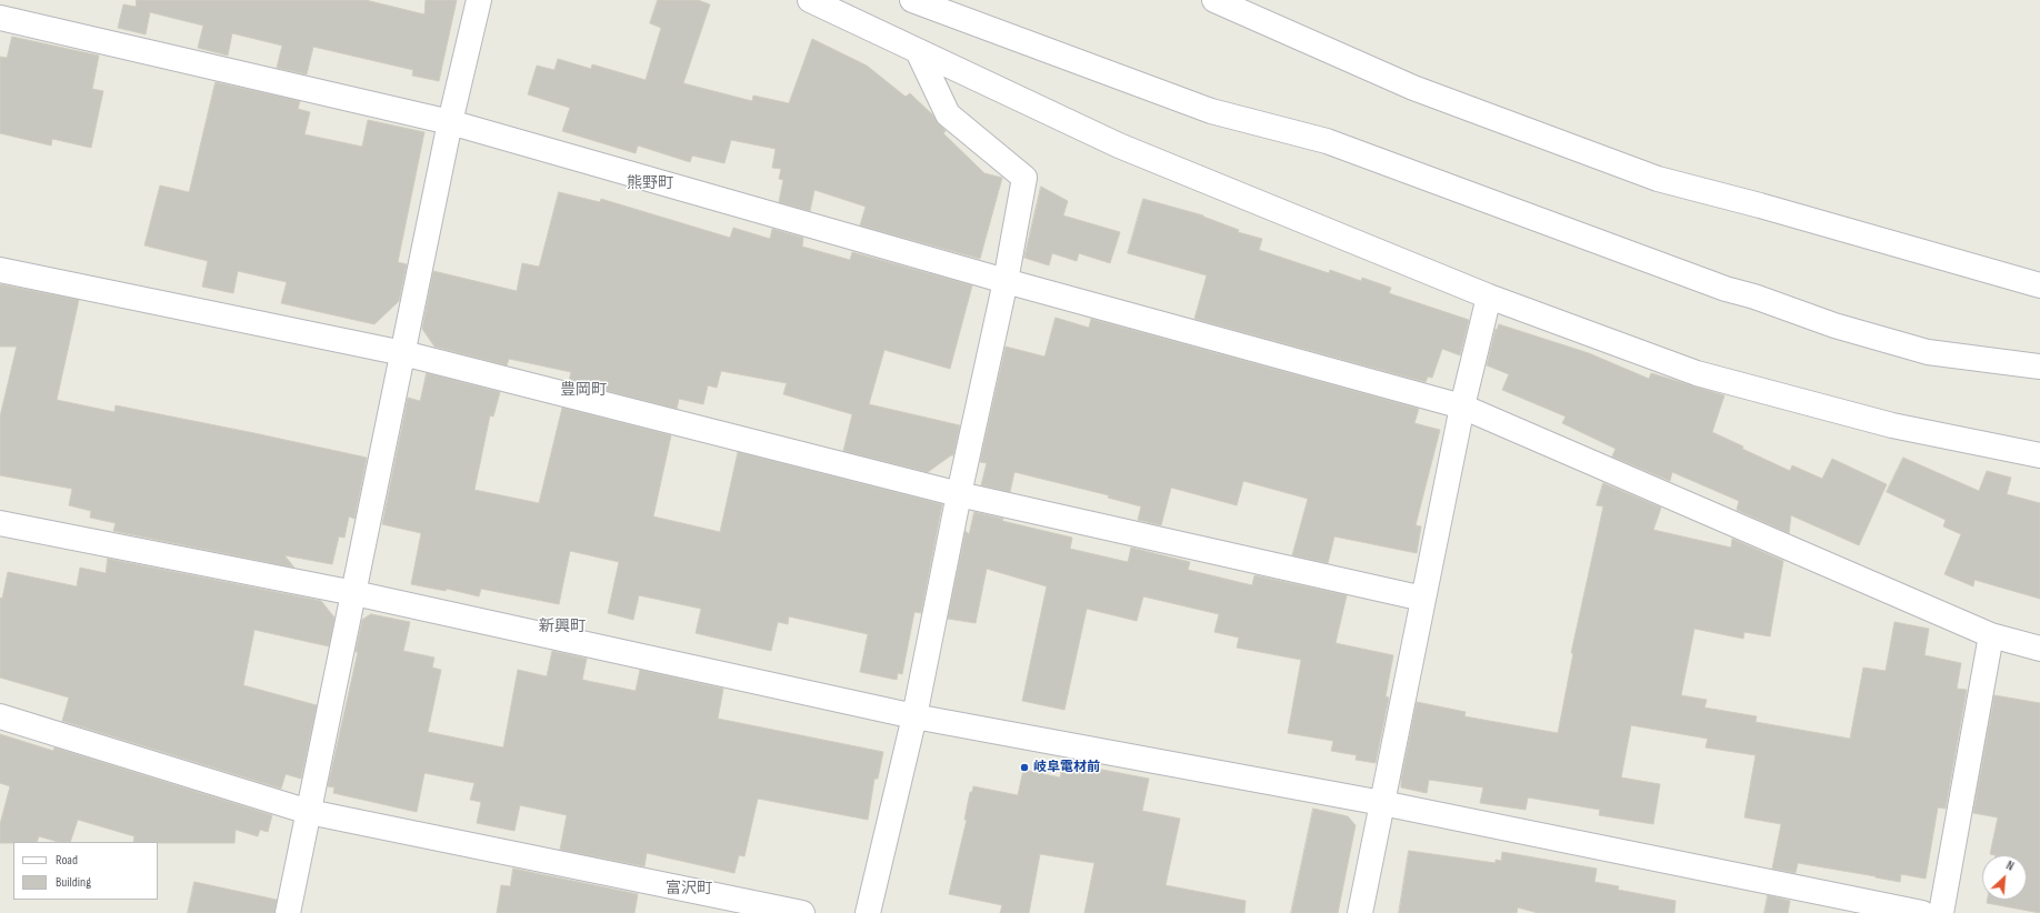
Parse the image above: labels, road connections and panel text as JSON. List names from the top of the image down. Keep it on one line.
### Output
{"districts":["熊野町","豊岡町","新興町","富沢町"],"places":["岐阜電材前"],"legend":["Road","Building"],"north":"top right"}
